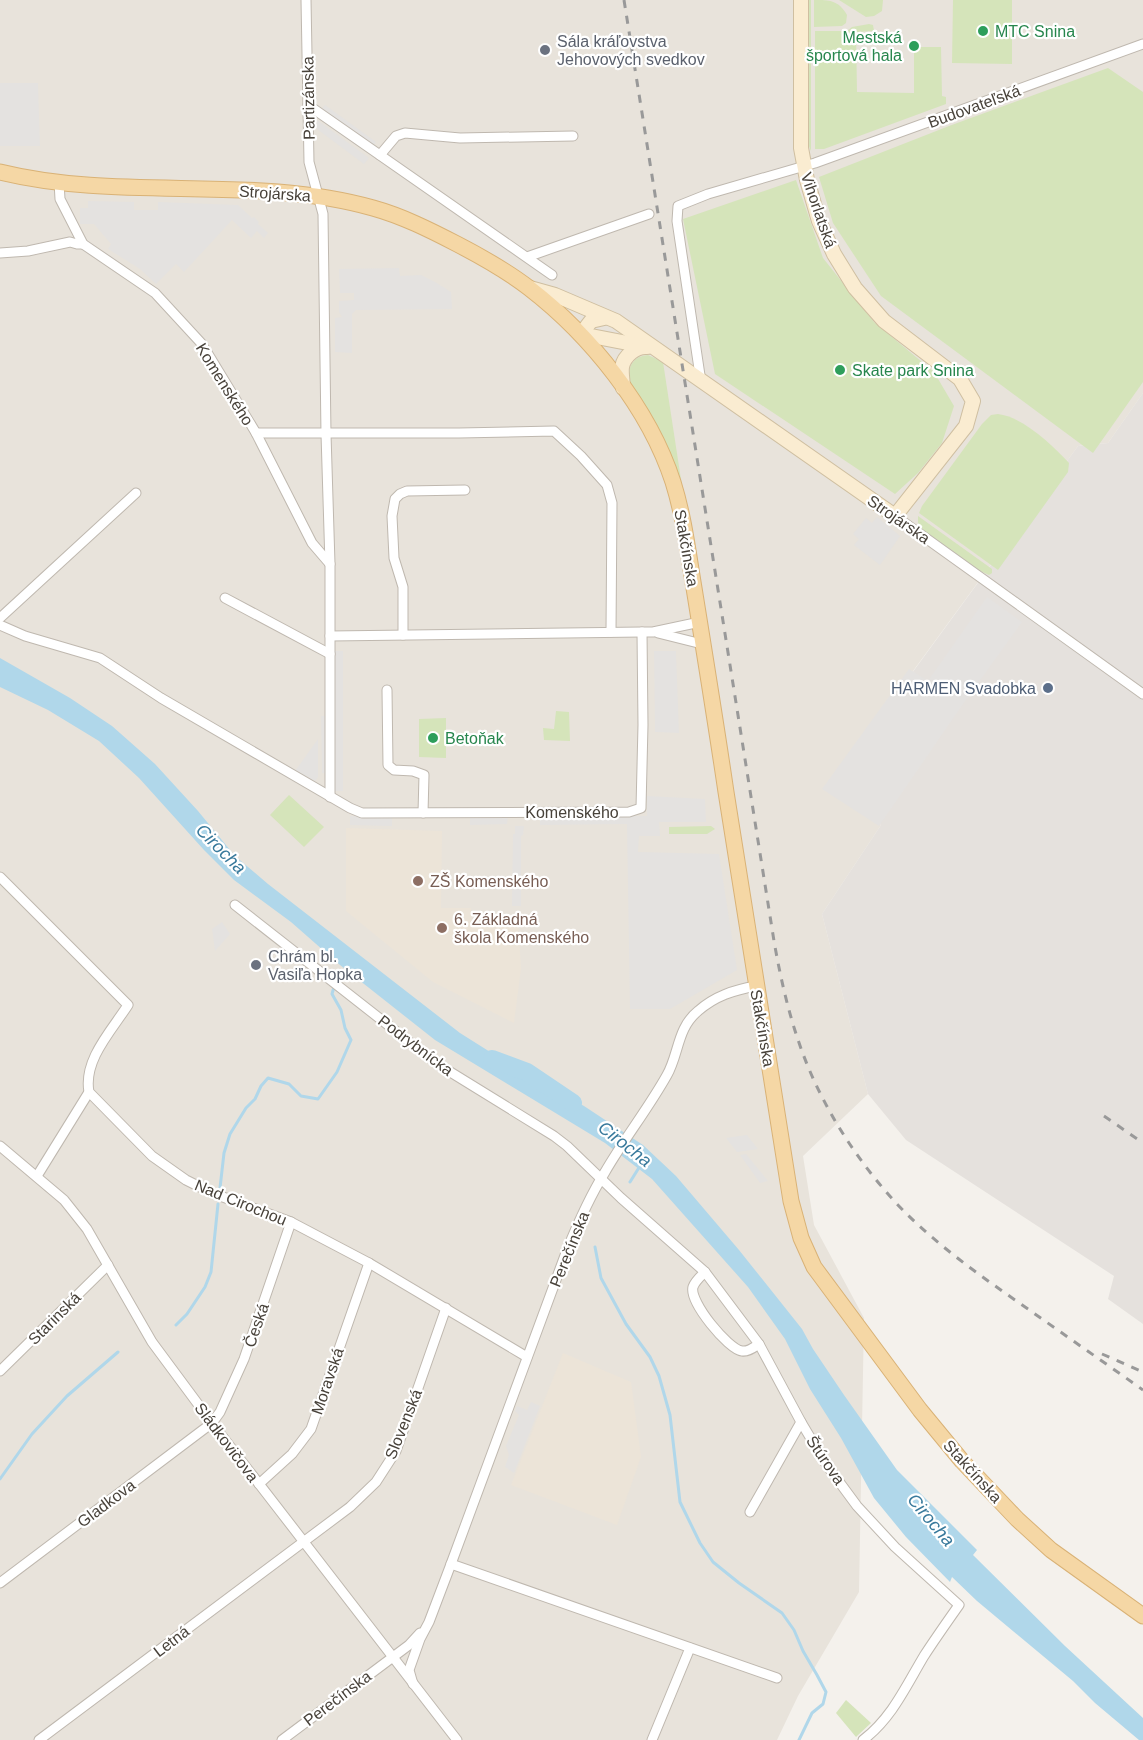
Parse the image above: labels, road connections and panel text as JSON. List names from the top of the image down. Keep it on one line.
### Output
{"streets":{"main road":["Strojárska","Vihorlatská","Stakčínska"],"street":["Partizánska","Budovateľská","Komenského","Podrybnícka","Nad Cirochou","Perečínska","Starinská","Česká","Moravská","Slovenská","Sládkovičova","Štúrova","Gladkova","Letná"]},"crossings":[["Partizánska","Strojárska"],["Budovateľská","Strojárska"],["Budovateľská","Vihorlatská"],["Strojárska","Vihorlatská"],["Strojárska","Komenského"],["Strojárska","Stakčínska"],["Stakčínska","Perečínska"],["Podrybnícka","Perečínska"],["Podrybnícka","Štúrova"],["Nad Cirochou","Perečínska"],["Nad Cirochou","Česká"],["Nad Cirochou","Moravská"],["Nad Cirochou","Slovenská"],["Perečínska","Sládkovičova"],["Perečínska","Štúrova"],["Starinská","Sládkovičova"],["Česká","Sládkovičova"],["Česká","Gladkova"],["Moravská","Sládkovičova"],["Slovenská","Sládkovičova"],["Slovenská","Letná"],["Sládkovičova","Gladkova"],["Sládkovičova","Letná"]],"water":["Cirocha"],"places":["MTC Snina","Mestská športová hala","Sála kráľovstva Jehovových svedkov","Skate park Snina","HARMEN Svadobka","Betoňak","ZŠ Komenského","6. Základná škola Komenského","Chrám bl. Vasiľa Hopka"]}
